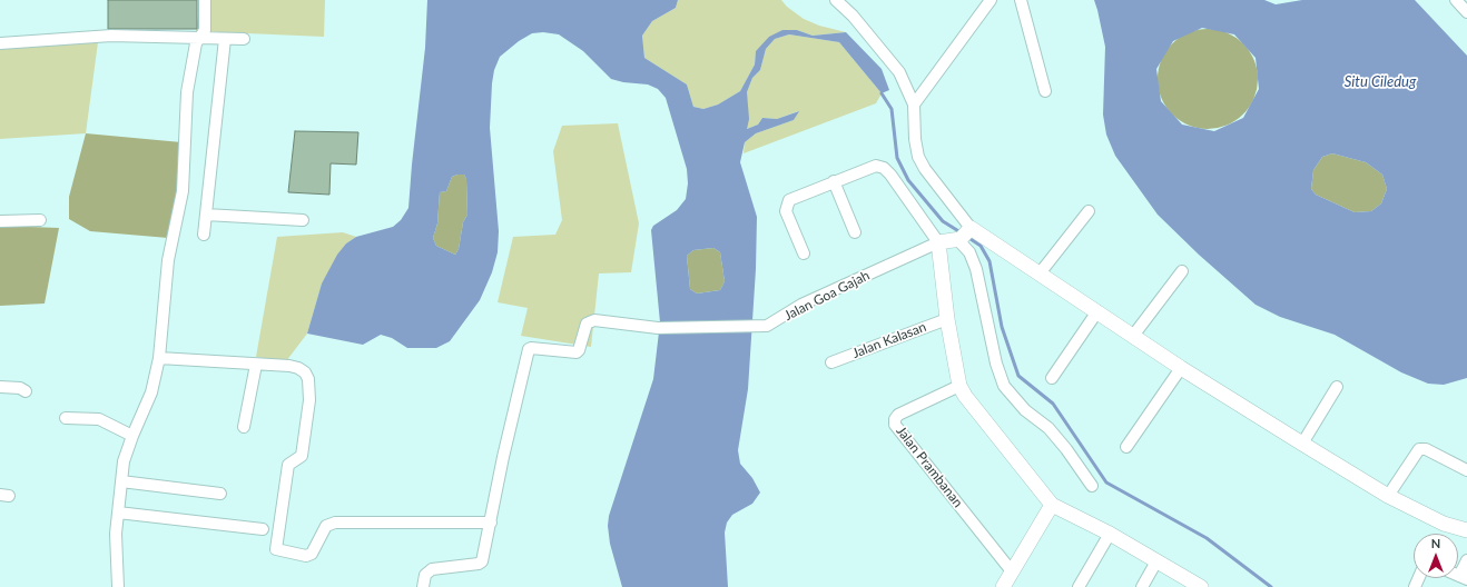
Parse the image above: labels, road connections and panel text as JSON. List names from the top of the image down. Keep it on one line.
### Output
{"streets":{"street":["Jalan Goa Gajah","Jalan Kalasan","Jalan Prambanan"]},"water":["Situ Ciledug"],"north":"top"}
